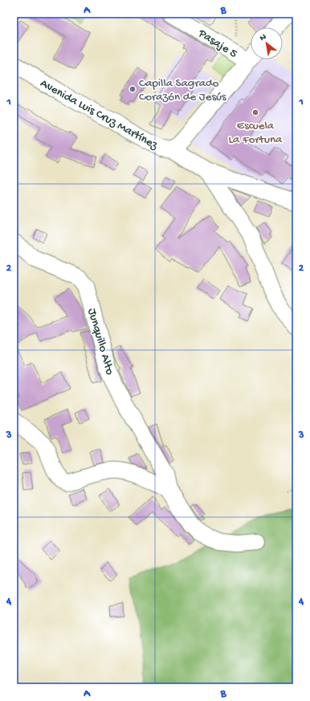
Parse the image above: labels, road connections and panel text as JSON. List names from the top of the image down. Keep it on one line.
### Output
{"streets":{"street":["Pasaje 5","Avenida Luis Cruz Martínez","Junquillo Alto"]},"crossings":[["Pasaje 5","Avenida Luis Cruz Martínez"]],"places":["Capilla Sagrado Corazón de Jesús","Escuela La Fortuna"],"north":"top left","grid":{"columns":["A","B"],"rows":["1","2","3","4"]}}
